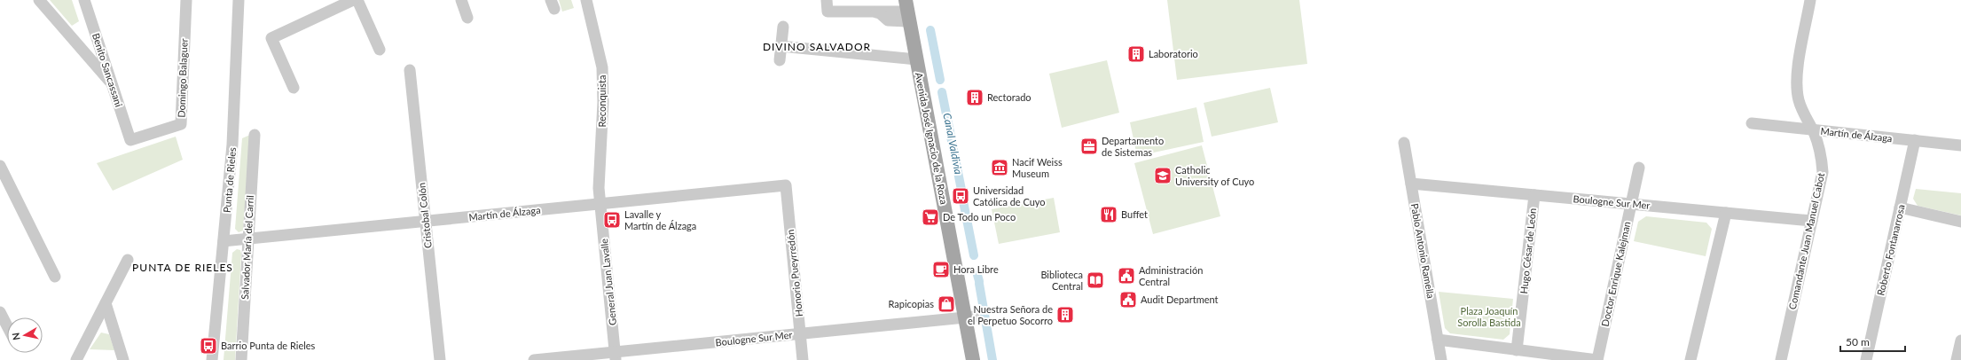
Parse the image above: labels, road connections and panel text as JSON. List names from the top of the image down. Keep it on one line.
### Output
{"streets":{"main road":["Avenida José Ignacio de la Roza"],"street":["Benito Sancassani","Domingo Balaguer","Reconquista","Martín de Álzaga","Punta de Rieles","Boulogne Sur Mer","Cristobal Colón","Comandante Juan Manuel Cabot","Salvador María del Carril","Roberto Fontanarrosa","Pablo Antonio Ramella","Hugo César de León","Honorio Pueyrredón","Doctor Enrique Kalejman","General Juan Lavalle"]},"crossings":[["Benito Sancassani","Domingo Balaguer"],["Reconquista","Martín de Álzaga"],["Reconquista","General Juan Lavalle"],["Martín de Álzaga","Punta de Rieles"],["Martín de Álzaga","Cristobal Colón"],["Martín de Álzaga","Comandante Juan Manuel Cabot"],["Martín de Álzaga","Salvador María del Carril"],["Martín de Álzaga","Roberto Fontanarrosa"],["Martín de Álzaga","Honorio Pueyrredón"],["Martín de Álzaga","General Juan Lavalle"],["Avenida José Ignacio de la Roza","Boulogne Sur Mer"],["Boulogne Sur Mer","Comandante Juan Manuel Cabot"],["Boulogne Sur Mer","Pablo Antonio Ramella"],["Boulogne Sur Mer","Hugo César de León"],["Boulogne Sur Mer","Honorio Pueyrredón"],["Boulogne Sur Mer","Doctor Enrique Kalejman"],["Boulogne Sur Mer","General Juan Lavalle"]],"districts":["DIVINO SALVADOR","PUNTA DE RIELES"],"water":["Canal Valdivia"],"parks":["Plaza Joaquín Sorolla Bastida"],"places":{"building":["Laboratorio","Rectorado","Nuestra Señora de el Perpetuo Socorro"],"office":["Departamento de Sistemas"],"museum":["Nacif Weiss Museum"],"school or university":["Catholic University of Cuyo"],"bus stop":["Universidad Católica de Cuyo","Lavalle y Martín de Álzaga","Barrio Punta de Rieles"],"restaurant":["Buffet"],"supermarket":["De Todo un Poco"],"cafe":["Hora Libre"],"public building":["Administración Central","Audit Department"],"library":["Biblioteca Central"],"shop":["Rapicopias"]},"scale_bar":"50 m","north":"left"}
